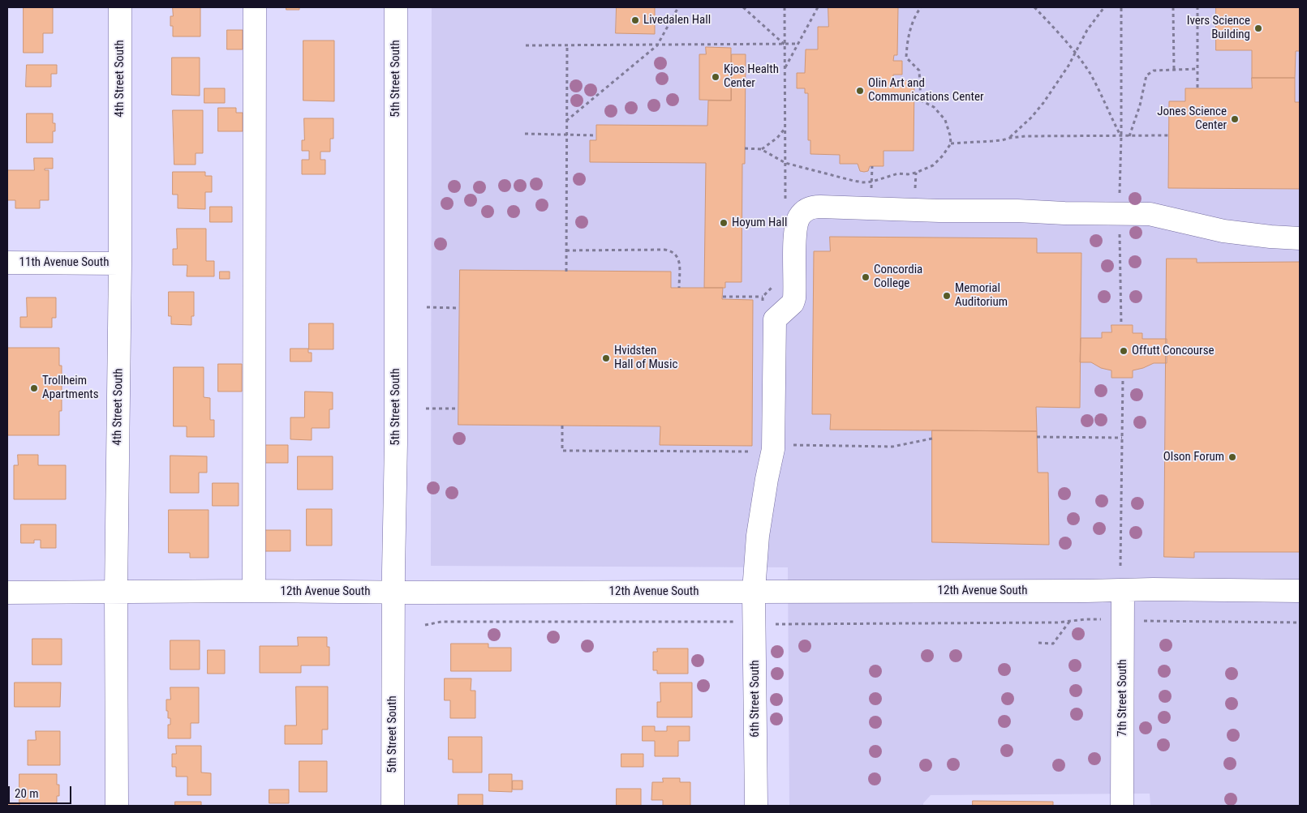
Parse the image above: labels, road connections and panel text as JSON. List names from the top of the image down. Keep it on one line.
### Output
{"streets":{"street":["4th Street South","5th Street South","11th Avenue South","12th Avenue South","7th Street South","6th Street South"]},"crossings":[["4th Street South","11th Avenue South"],["4th Street South","12th Avenue South"],["5th Street South","12th Avenue South"],["12th Avenue South","7th Street South"],["12th Avenue South","6th Street South"]],"places":["Livedalen Hall","Ivers Science Building","Kjos Health Center","Olin Art and Communications Center","Jones Science Center","Hoyum Hall","Concordia College","Memorial Auditorium","Offutt Concourse","Hvidsten Hall of Music","Trollheim Apartments","Olson Forum"],"scale_bar":"20 m"}
